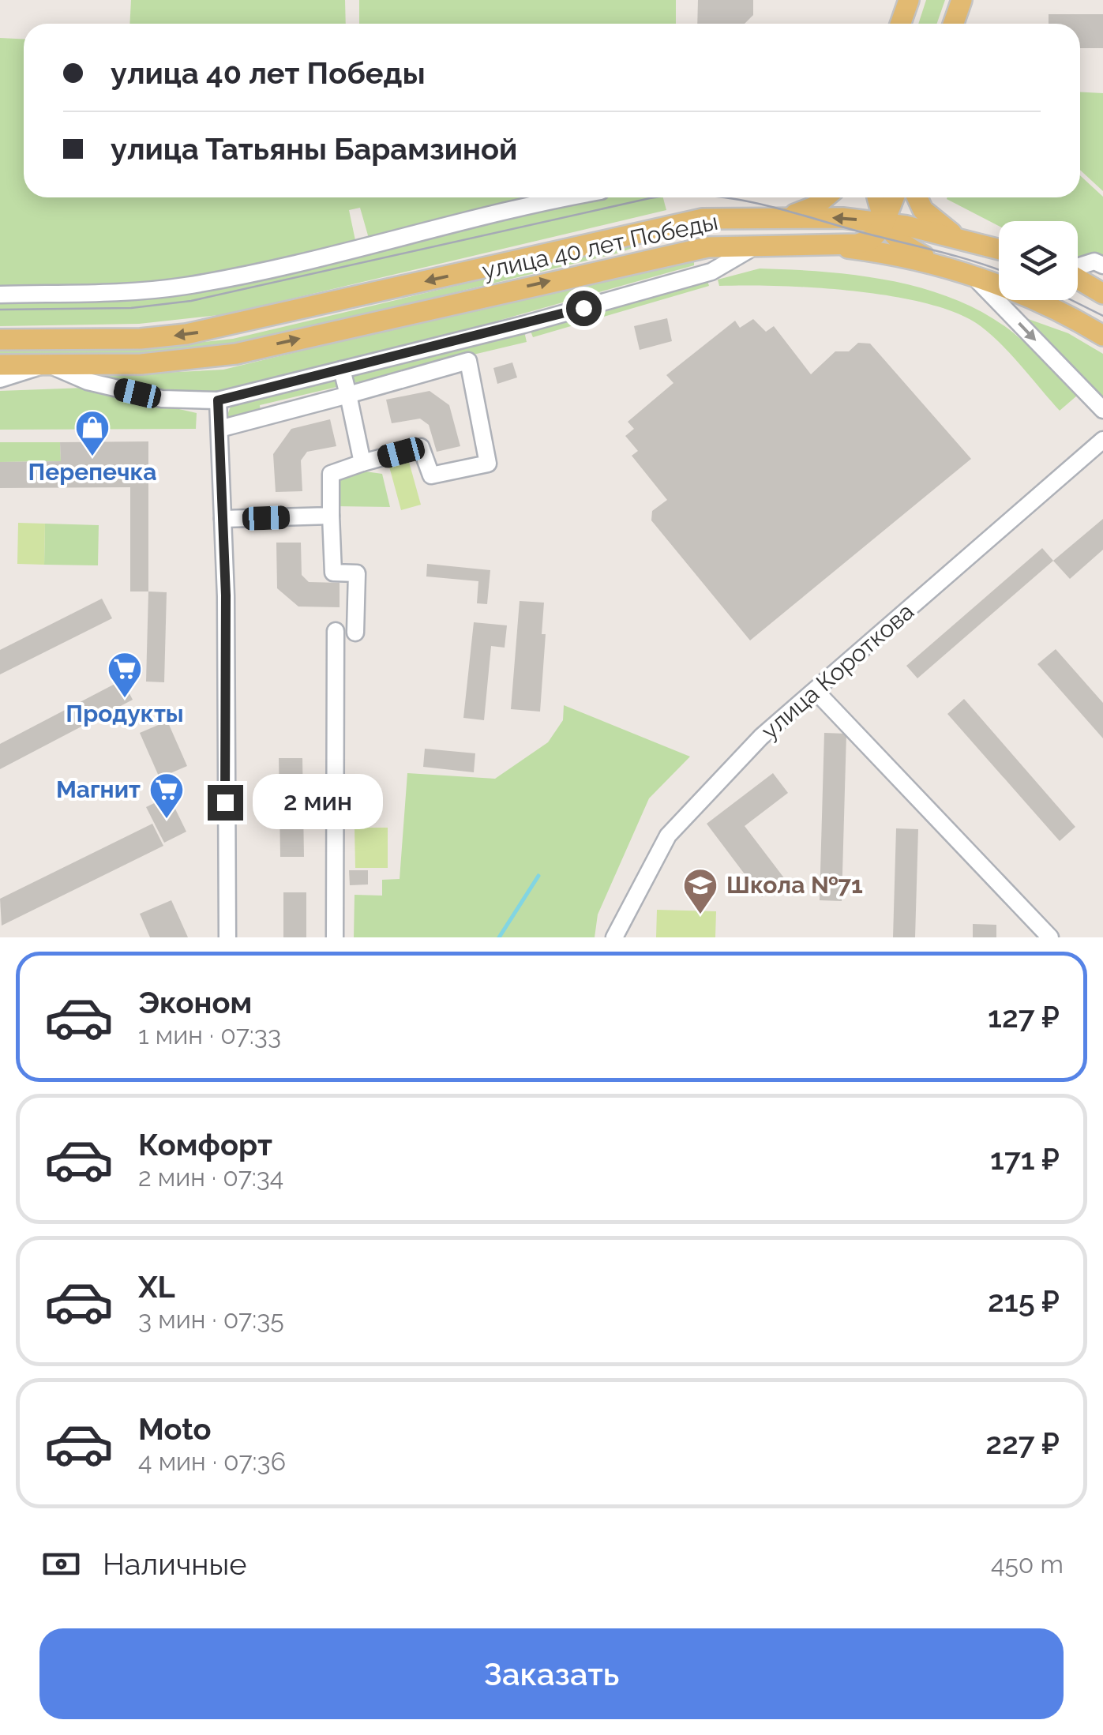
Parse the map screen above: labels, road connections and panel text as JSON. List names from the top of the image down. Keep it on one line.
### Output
{"streets":{"main road":["улица 40 лет Победы"],"street":["улица Короткова"]},"places":{"shop":["Перепечка"],"supermarket":["Продукты","Магнит"],"school or university":["Школа №71"]},"page":{"banner":["улица 40 лет Победы","улица Татьяны Барамзиной"],"bubble":"2 мин","list":[{"name":"Эконом","note":"1 мин · 07:33","value":"127 ₽"},{"name":"Комфорт","note":"2 мин · 07:34","value":"171 ₽"},{"name":"XL","note":"3 мин · 07:35","value":"215 ₽"},{"name":"Moto","note":"4 мин · 07:36","value":"227 ₽"}],"pay":["Наличные","450 m"],"buttons":"Заказать"}}
